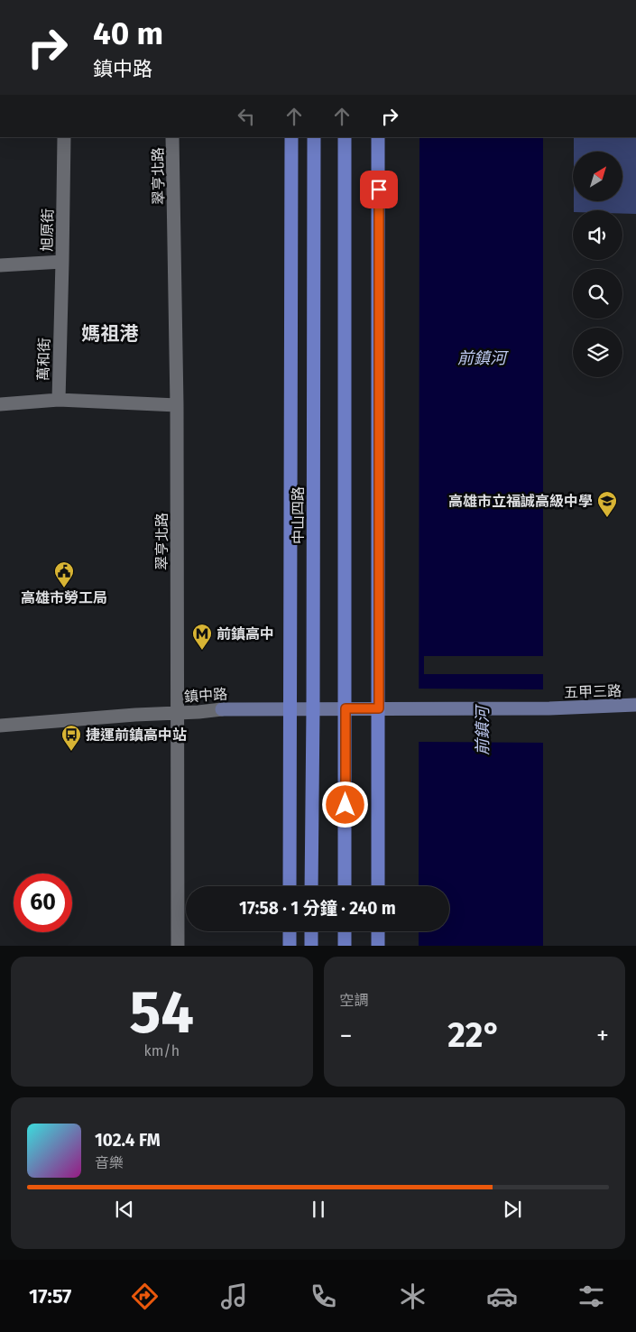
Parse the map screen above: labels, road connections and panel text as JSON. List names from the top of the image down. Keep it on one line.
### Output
{"streets":{"main road":["中山四路","五甲三路","鎮中路"],"street":["翠亨北路","旭原街","萬和街"]},"crossings":[["翠亨北路","鎮中路"],["旭原街","萬和街"],["中山四路","鎮中路"],["五甲三路","鎮中路"]],"districts":["媽祖港"],"water":["前鎮河"],"places":{"school or university":["高雄市立福誠高級中學"],"public building":["高雄市勞工局"],"metro station":["前鎮高中"],"bus stop":["捷運前鎮高中站"]},"north":"top right","page":{"turn":["40 m","鎮中路"],"limit":"60","trip":"17:58 · 1 分鐘 · 240 m","tile":[["54","km/h"],"空調"],"heat":["−","22°","+"],"song":["102.4 FM","音樂"],"tabs":"17:57"}}
